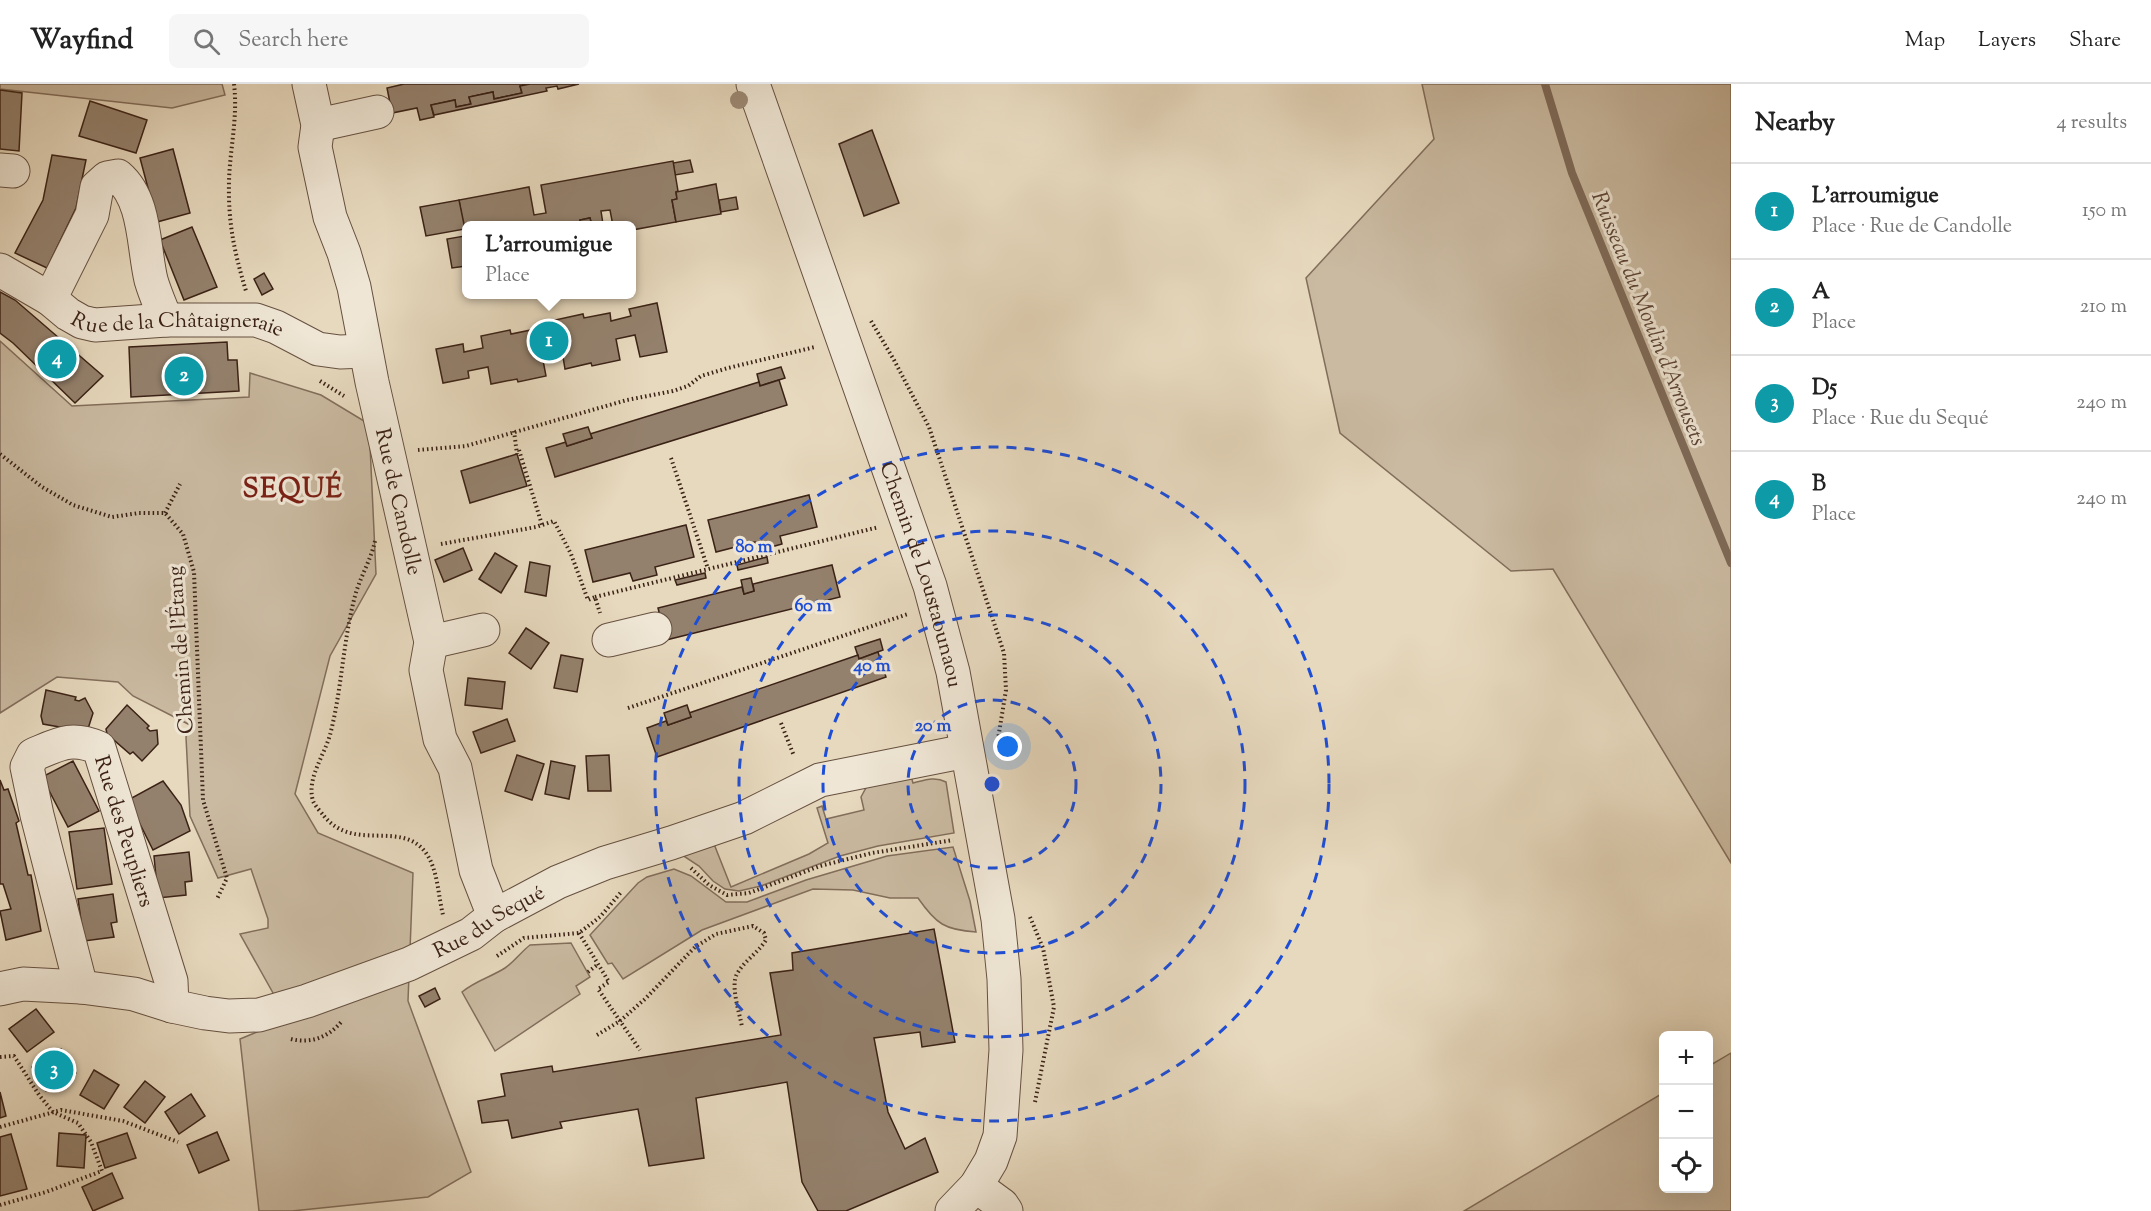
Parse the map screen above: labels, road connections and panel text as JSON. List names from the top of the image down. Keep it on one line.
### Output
{"streets":{"street":["Rue de la Châtaigneraie","Rue de Candolle","Chemin de Loustaounaou","Rue des Peupliers","Rue du Sequé"],"path":["Chemin de l’Étang"]},"crossings":[["Rue de la Châtaigneraie","Rue de Candolle"],["Rue de Candolle","Rue du Sequé"],["Chemin de Loustaounaou","Rue du Sequé"],["Rue des Peupliers","Rue du Sequé"]],"districts":["SEQUÉ"],"water":["Ruisseau du Moulin d'Arrousets"],"page":{"header":"Wayfind","search":"Search here","nav":["Map","Layers","Share"],"heading":["Nearby","4 results"],"list":[{"mark":"1","name":"L'arroumigue","note":"Place · Rue de Candolle","value":"150 m"},{"mark":"2","name":"A","note":"Place","value":"210 m"},{"mark":"3","name":"D5","note":"Place · Rue du Sequé","value":"240 m"},{"mark":"4","name":"B","note":"Place","value":"240 m"}],"popup":["L'arroumigue","Place"],"pins":["1","4","2","3"],"map_buttons":["+","−"]},"rings":["80 m","60 m","40 m","20 m"]}
